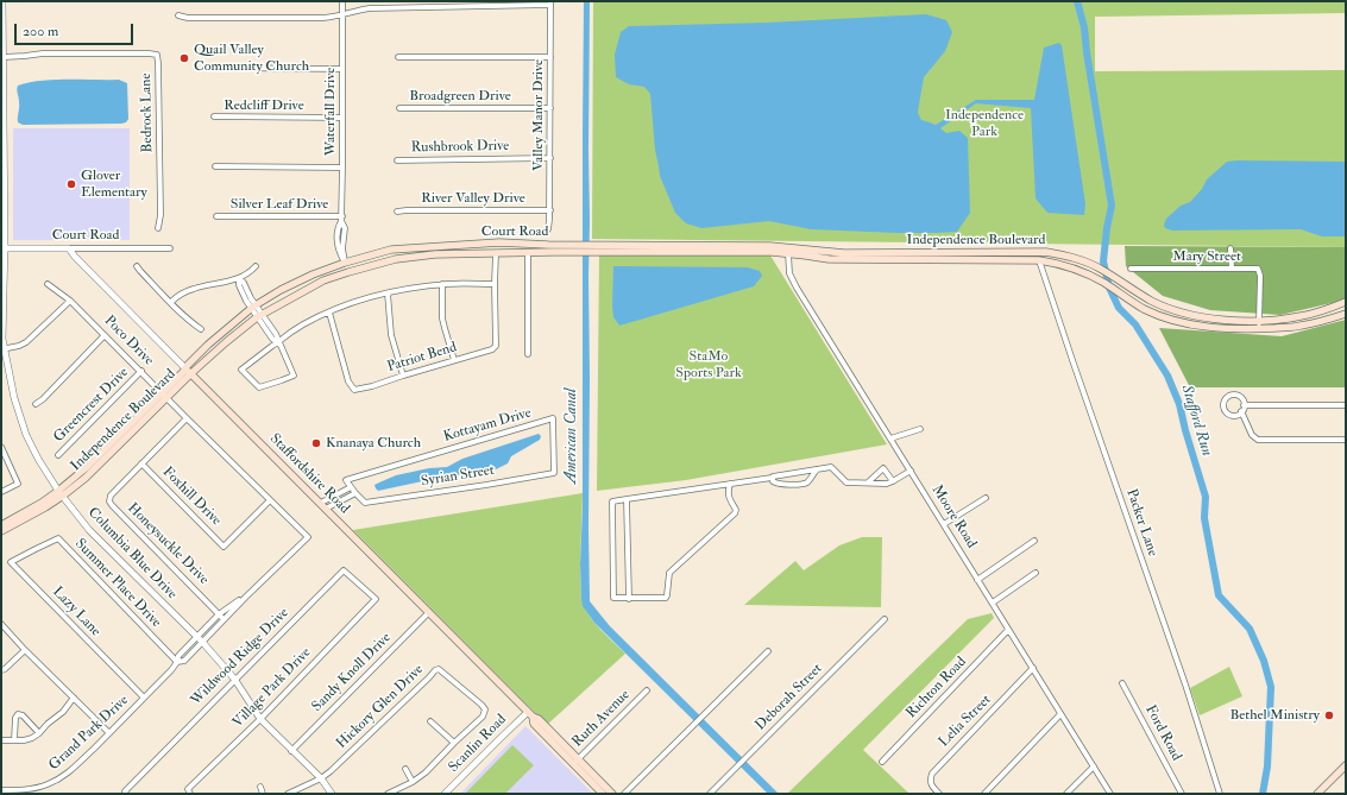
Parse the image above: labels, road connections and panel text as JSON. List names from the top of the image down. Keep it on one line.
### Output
{"streets":{"main road":["Court Road","Independence Boulevard","Staffordshire Road"],"street":["Broadgreen Drive","Redcliff Drive","Waterfall Drive","Bedrock Lane","Valley Manor Drive","Rushbrook Drive","River Valley Drive","Silver Leaf Drive","Mary Street","Poco Drive","Patriot Bend","Greencrest Drive","Kottayam Drive","Syrian Street","Foxhill Drive","Moore Road","Packer Lane","Honeysuckle Drive","Columbia Blue Drive","Summer Place Drive","Lazy Lane","Wildwood Ridge Drive","Sandy Knoll Drive","Village Park Drive","Richton Road","Deborah Street","Hickory Glen Drive","Ruth Avenue","Lelia Street","Grand Park Drive","Ford Road","Scanlin Road"]},"crossings":[["Broadgreen Drive","Valley Manor Drive"],["Redcliff Drive","Waterfall Drive"],["Waterfall Drive","Silver Leaf Drive"],["Waterfall Drive","Court Road"],["Bedrock Lane","Columbia Blue Drive"],["Valley Manor Drive","Rushbrook Drive"],["Valley Manor Drive","River Valley Drive"],["Court Road","Independence Boulevard"],["Court Road","Staffordshire Road"],["Court Road","Moore Road"],["Court Road","Columbia Blue Drive"],["Independence Boulevard","Mary Street"],["Independence Boulevard","Poco Drive"],["Independence Boulevard","Staffordshire Road"],["Independence Boulevard","Moore Road"],["Independence Boulevard","Packer Lane"],["Independence Boulevard","Columbia Blue Drive"],["Poco Drive","Greencrest Drive"],["Poco Drive","Foxhill Drive"],["Poco Drive","Grand Park Drive"],["Kottayam Drive","Syrian Street"],["Staffordshire Road","Sandy Knoll Drive"],["Staffordshire Road","Ruth Avenue"],["Staffordshire Road","Scanlin Road"],["Foxhill Drive","Honeysuckle Drive"],["Foxhill Drive","Grand Park Drive"],["Moore Road","Richton Road"],["Moore Road","Lelia Street"],["Honeysuckle Drive","Grand Park Drive"],["Columbia Blue Drive","Wildwood Ridge Drive"],["Columbia Blue Drive","Sandy Knoll Drive"],["Columbia Blue Drive","Village Park Drive"],["Columbia Blue Drive","Hickory Glen Drive"],["Columbia Blue Drive","Grand Park Drive"],["Summer Place Drive","Lazy Lane"],["Summer Place Drive","Grand Park Drive"],["Lazy Lane","Grand Park Drive"],["Wildwood Ridge Drive","Village Park Drive"]],"water":["Stafford Run","American Canal"],"parks":["Independence Park","StaMo Sports Park"],"places":["Quail Valley Community Church","Glover Elementary","Knanaya Church","Bethel Ministry"],"scale_bar":"200 m"}
